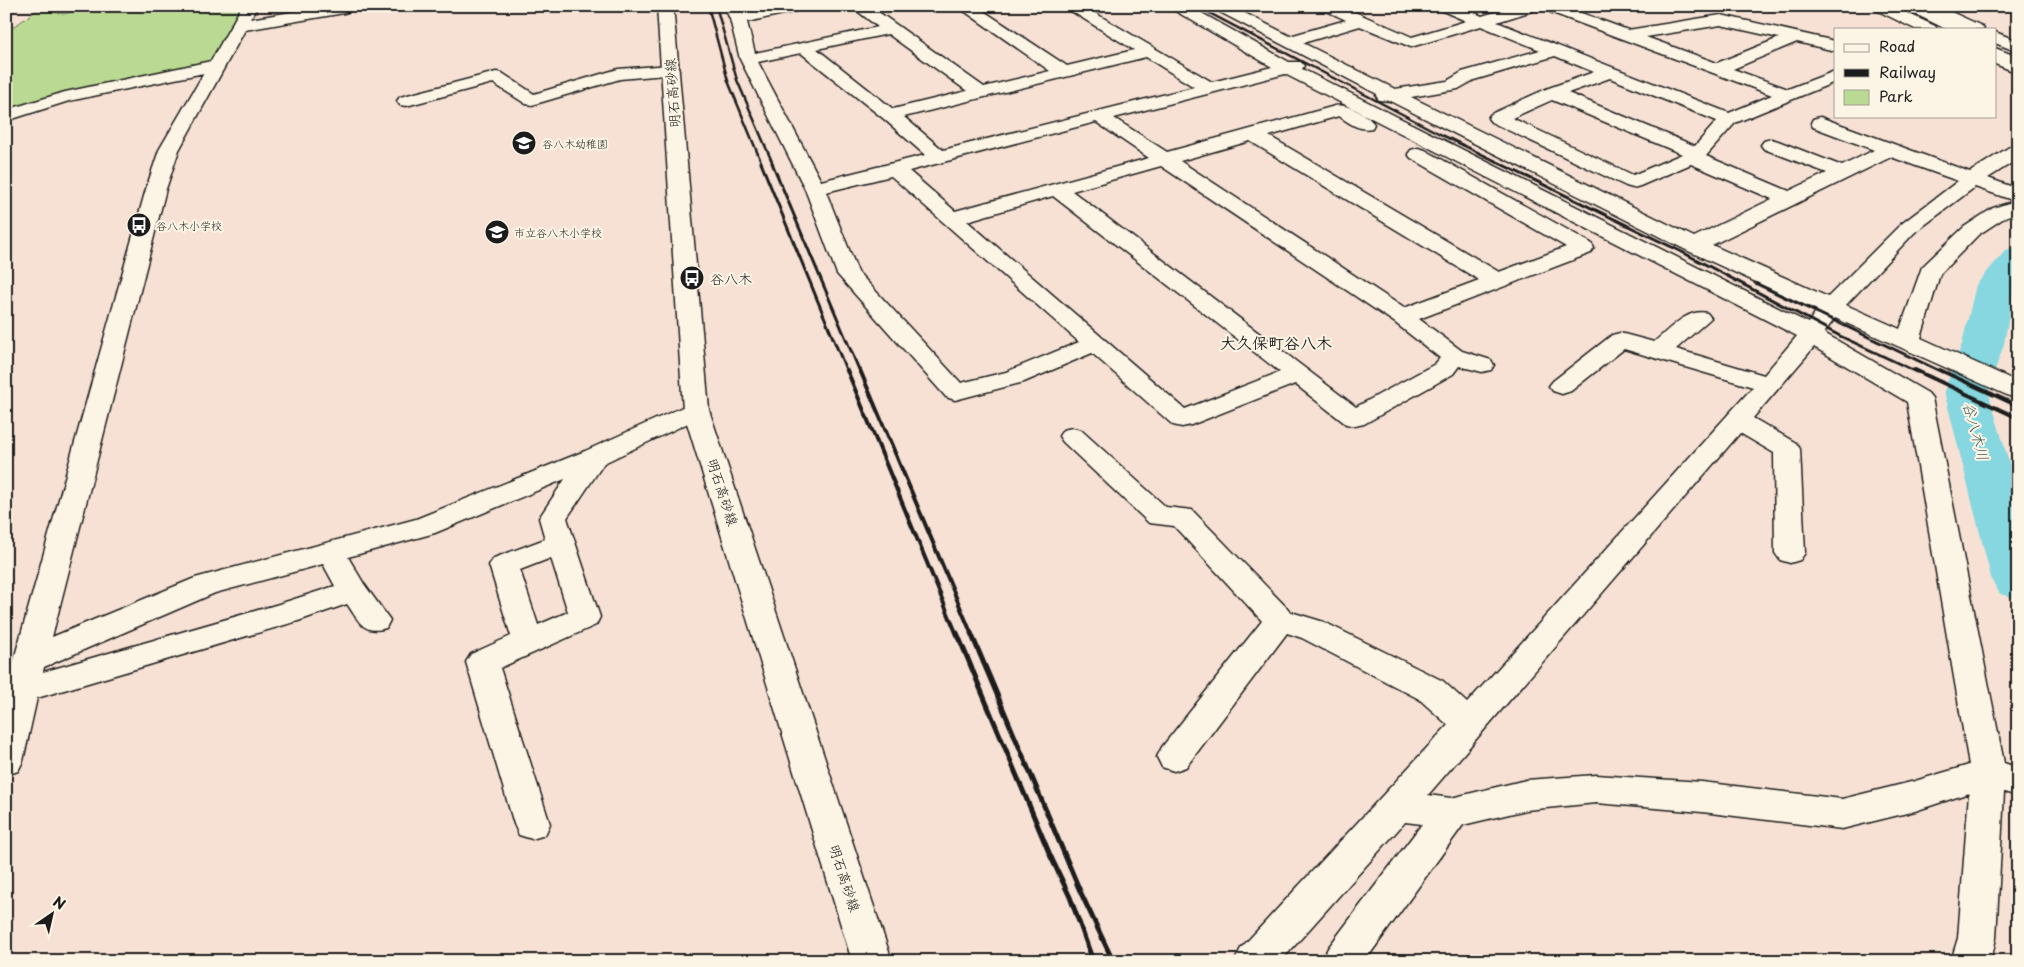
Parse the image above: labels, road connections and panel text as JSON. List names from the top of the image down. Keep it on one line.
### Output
{"streets":{"main road":["明石高砂線"]},"districts":["大久保町谷八木"],"water":["谷八木川"],"places":{"school or university":["谷八木幼稚園","市立谷八木小学校"],"bus stop":["谷八木小学校","谷八木"]},"legend":["Road","Railway","Park"],"north":"top right"}
